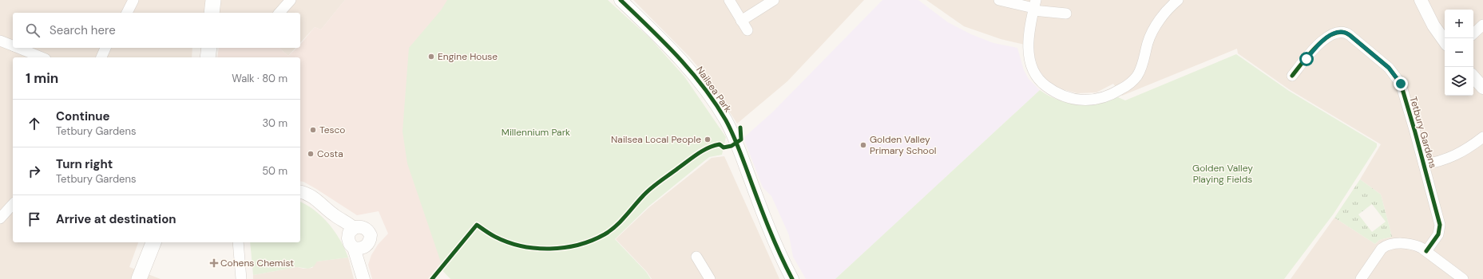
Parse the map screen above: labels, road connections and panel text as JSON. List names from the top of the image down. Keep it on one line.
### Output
{"streets":{"street":["Nailsea Park","Tetbury Gardens"]},"parks":["Millennium Park","Golden Valley Playing Fields"],"places":{"other":["Engine House","Tesco","Nailsea Local People","Golden Valley Primary School","Costa"],"health":["Cohens Chemist"]},"page":{"map_buttons":["+","−"],"search":"Search here","heading":["1 min","Walk · 80 m"],"list":[["Continue","Tetbury Gardens","30 m"],["Turn right","Tetbury Gardens","50 m"],"Arrive at destination"]}}
